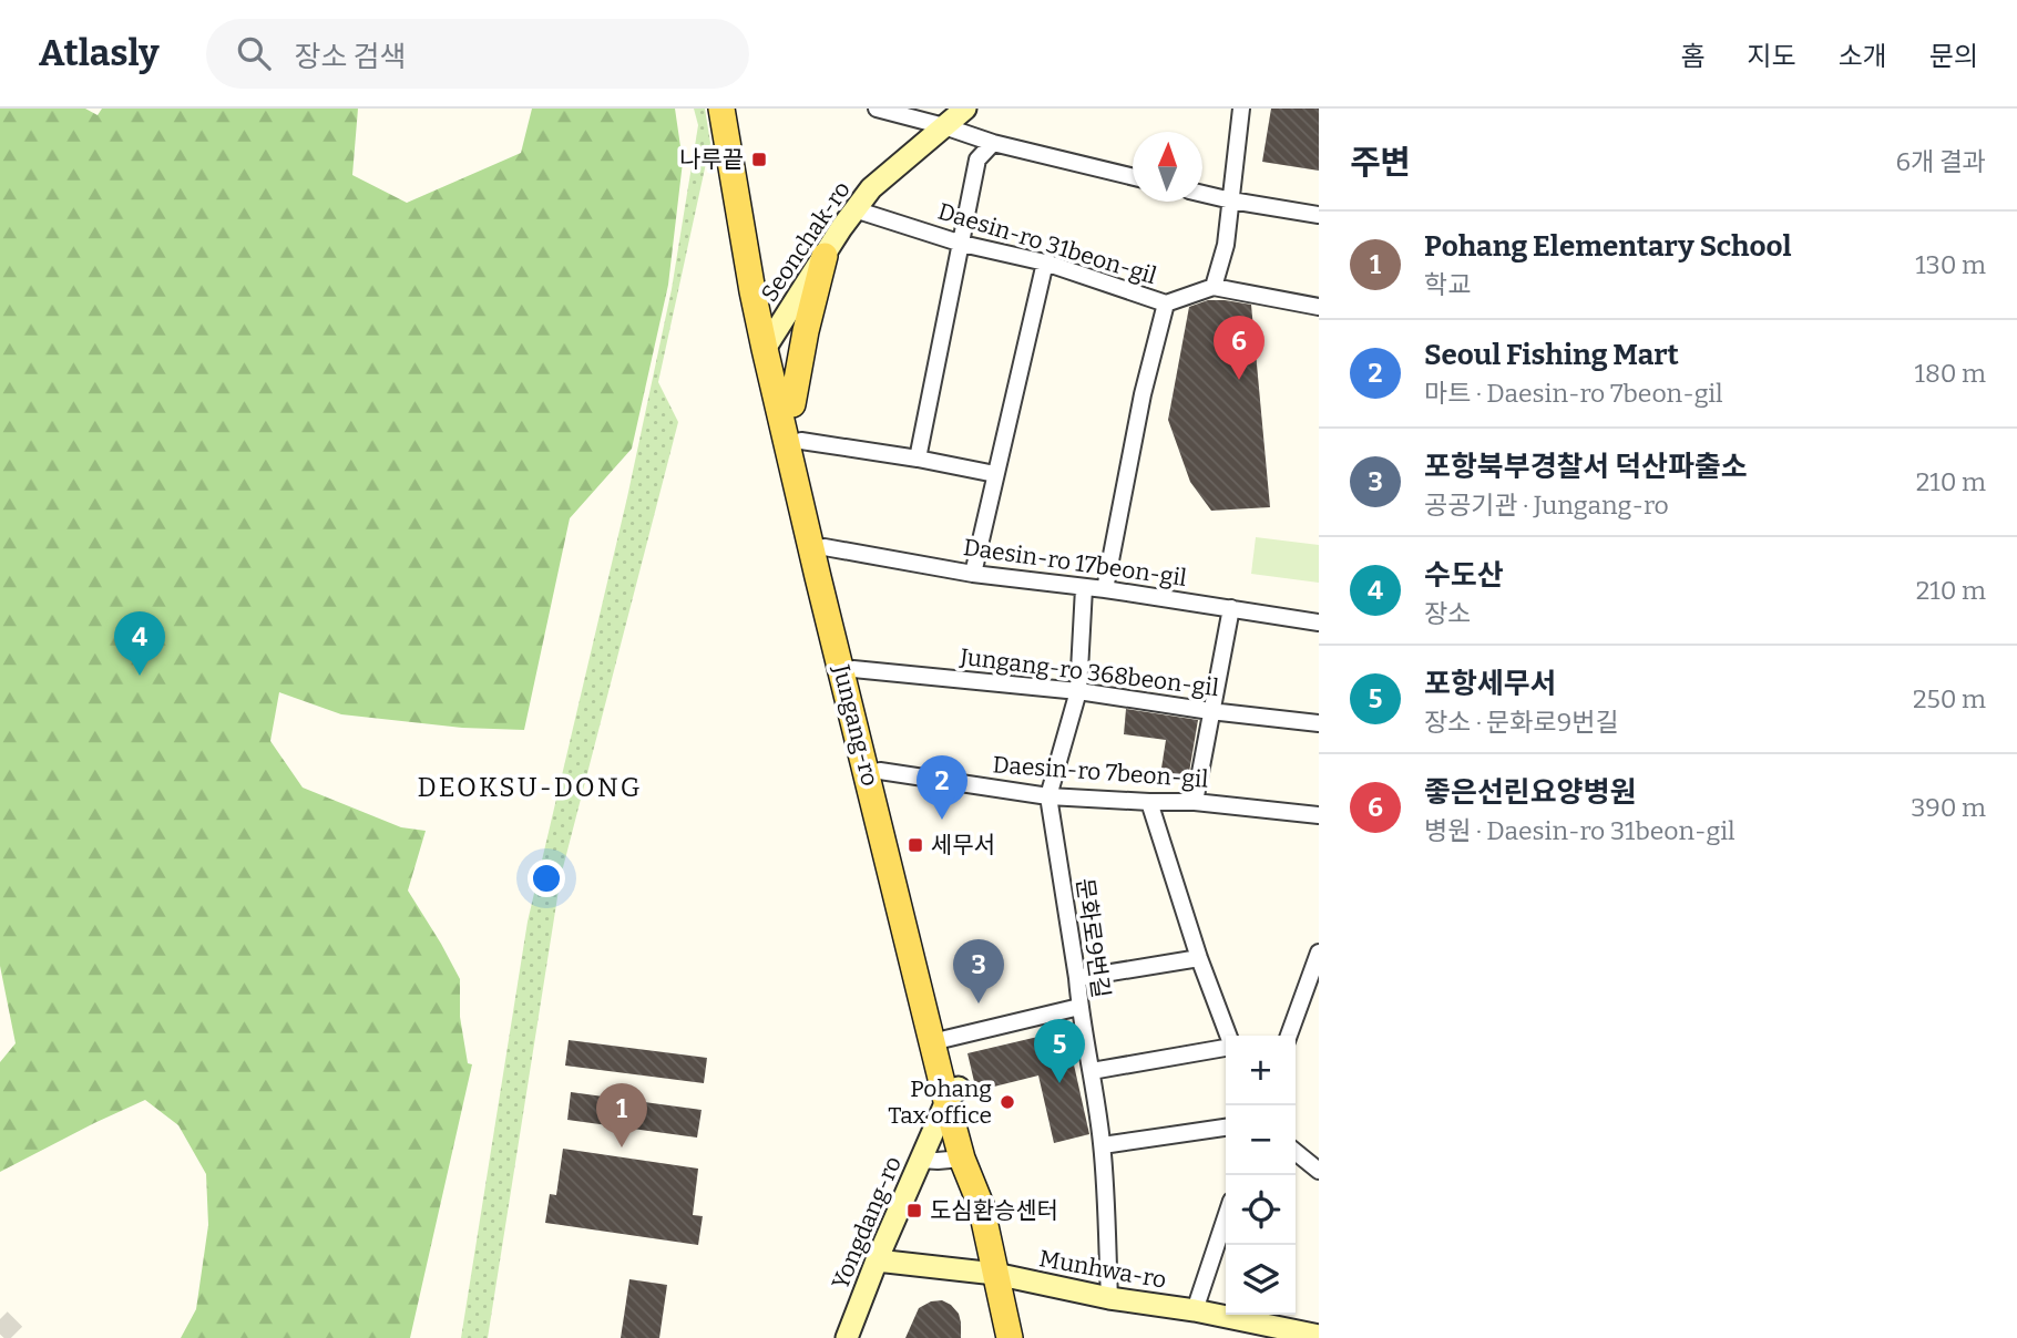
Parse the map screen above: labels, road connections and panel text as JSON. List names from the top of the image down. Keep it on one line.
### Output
{"streets":{"main road":["Jungang-ro"],"street":["Seonchak-ro","Daesin-ro 31beon-gil","Daesin-ro 17beon-gil","Jungang-ro 368beon-gil","Daesin-ro 7beon-gil","문화로9번길","Yongdang-ro","Munhwa-ro"]},"crossings":[["Seonchak-ro","Daesin-ro 31beon-gil"],["Seonchak-ro","Jungang-ro"],["Daesin-ro 17beon-gil","Jungang-ro"],["Daesin-ro 17beon-gil","문화로9번길"],["Jungang-ro 368beon-gil","Jungang-ro"],["Jungang-ro 368beon-gil","문화로9번길"],["Jungang-ro","Daesin-ro 7beon-gil"],["Jungang-ro","Yongdang-ro"],["Jungang-ro","Munhwa-ro"],["Daesin-ro 7beon-gil","문화로9번길"],["문화로9번길","Munhwa-ro"],["Yongdang-ro","Munhwa-ro"]],"districts":["DEOKSU-DONG"],"places":{"transit":["나루끝","세무서","도심환승센터"],"other":["Pohang Tax office"]},"north":"top","page":{"header":"Atlasly","search":"장소 검색","nav":["홈","지도","소개","문의"],"heading":["주변","6개 결과"],"list":[{"mark":"1","name":"Pohang Elementary School","note":"학교","value":"130 m"},{"mark":"2","name":"Seoul Fishing Mart","note":"마트 · Daesin-ro 7beon-gil","value":"180 m"},{"mark":"3","name":"포항북부경찰서 덕산파출소","note":"공공기관 · Jungang-ro","value":"210 m"},{"mark":"4","name":"수도산","note":"장소","value":"210 m"},{"mark":"5","name":"포항세무서","note":"장소 · 문화로9번길","value":"250 m"},{"mark":"6","name":"좋은선린요양병원","note":"병원 · Daesin-ro 31beon-gil","value":"390 m"}],"pins":["6","4","2","3","5","1"],"map_buttons":["+","−"]}}
